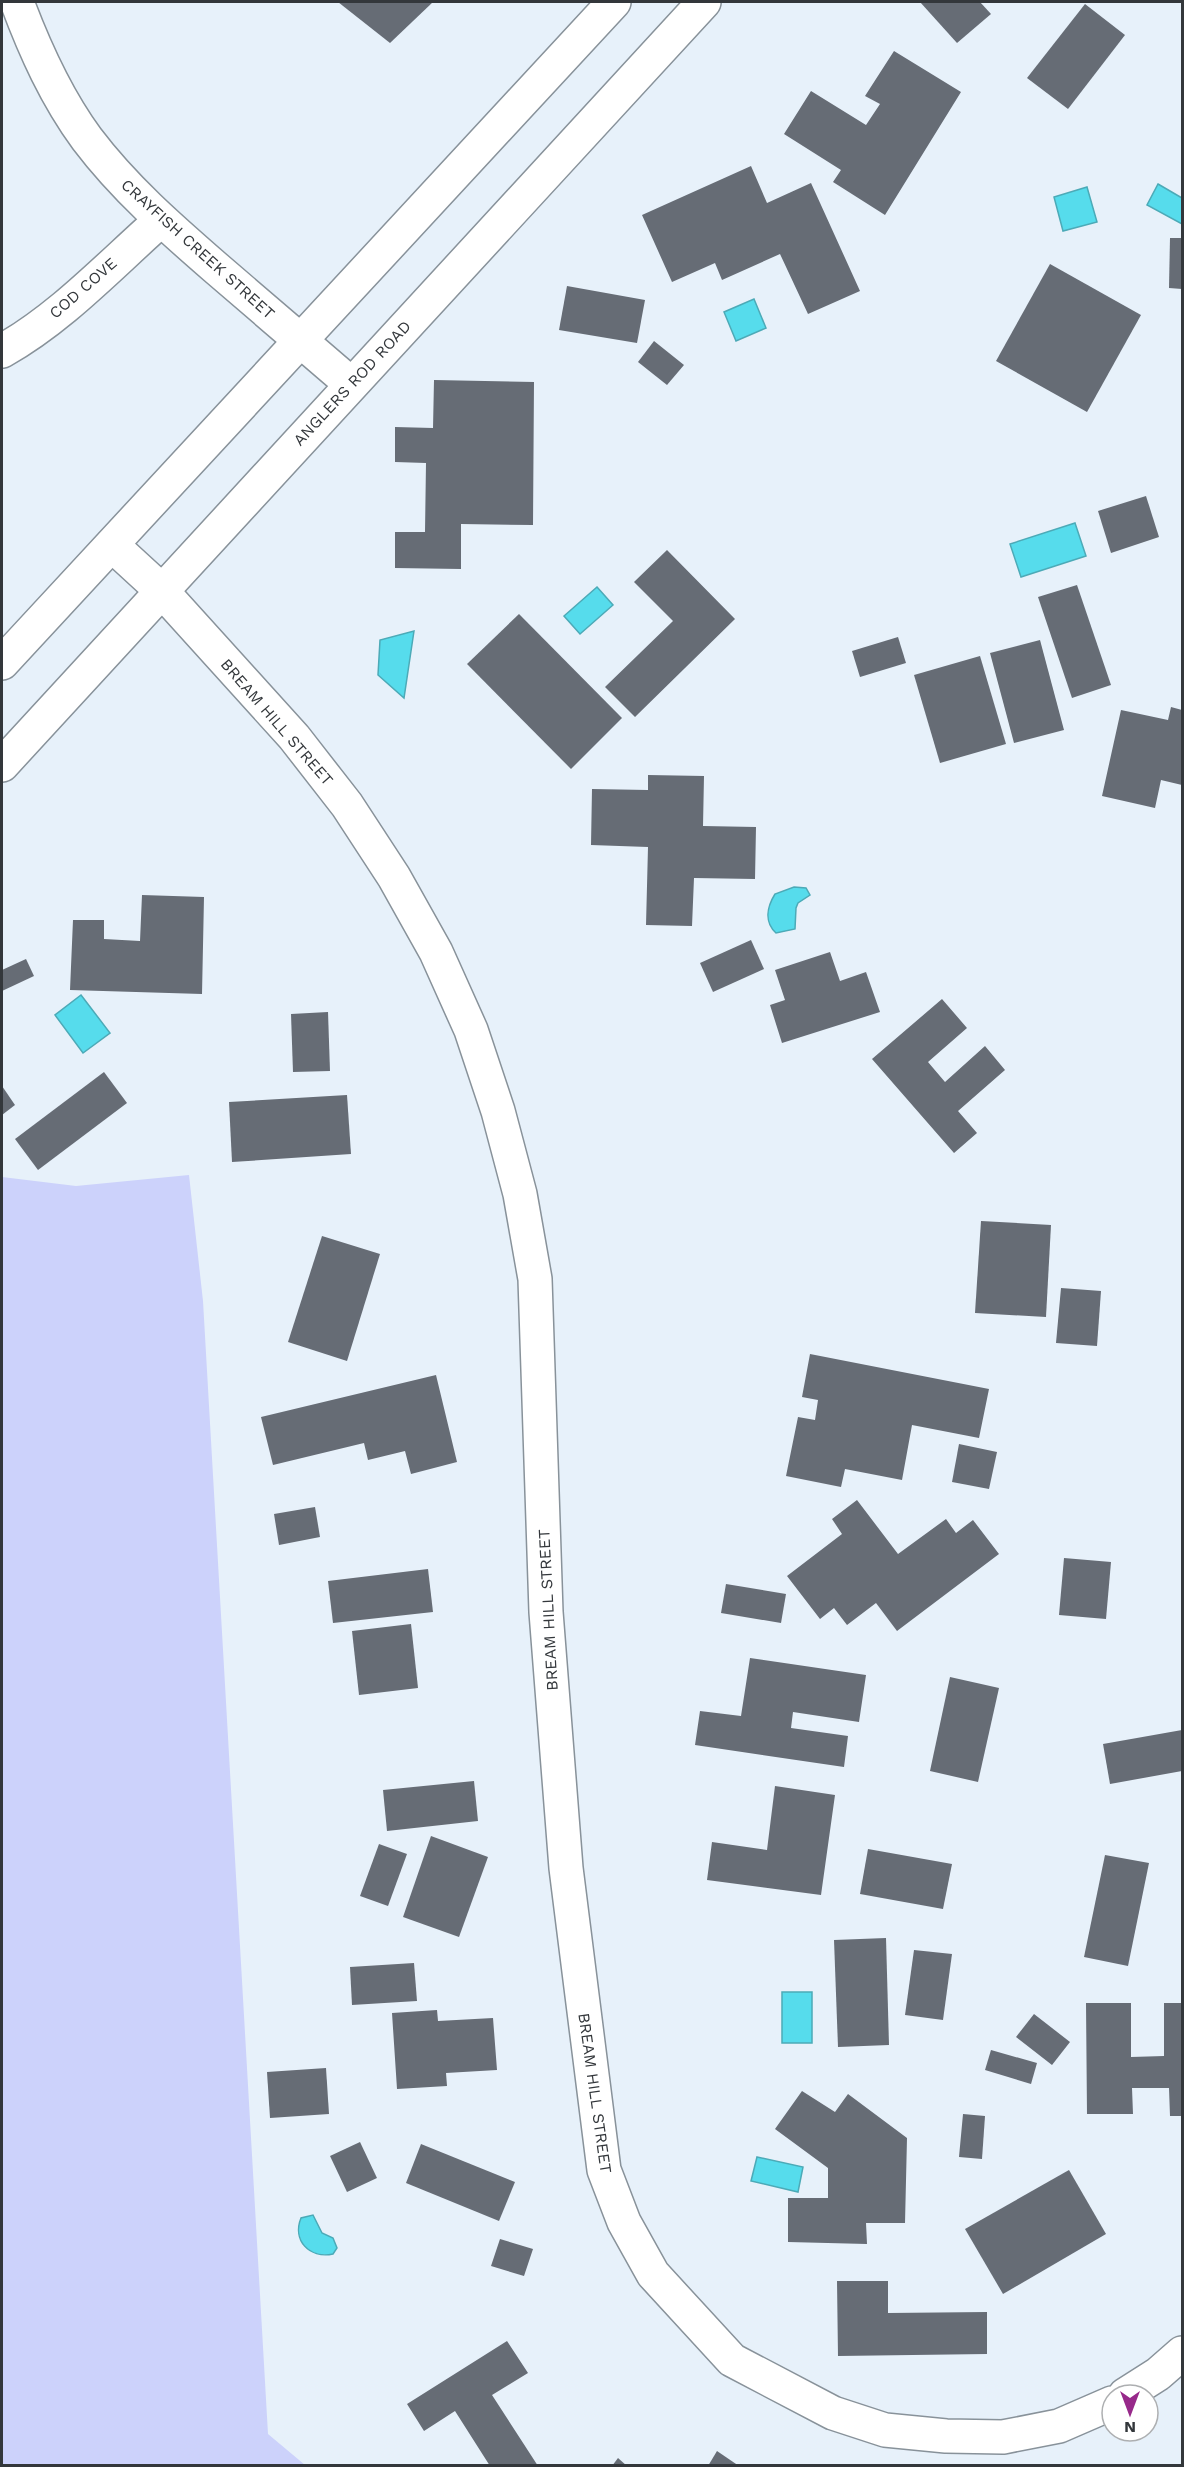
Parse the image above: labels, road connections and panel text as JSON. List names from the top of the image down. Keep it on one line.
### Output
{"streets":{"street":["CRAYFISH CREEK STREET","COD COVE","ANGLERS ROD ROAD","BREAM HILL STREET"]},"crossings":[["CRAYFISH CREEK STREET","COD COVE"],["CRAYFISH CREEK STREET","ANGLERS ROD ROAD"],["ANGLERS ROD ROAD","BREAM HILL STREET"]],"north":"bottom"}
